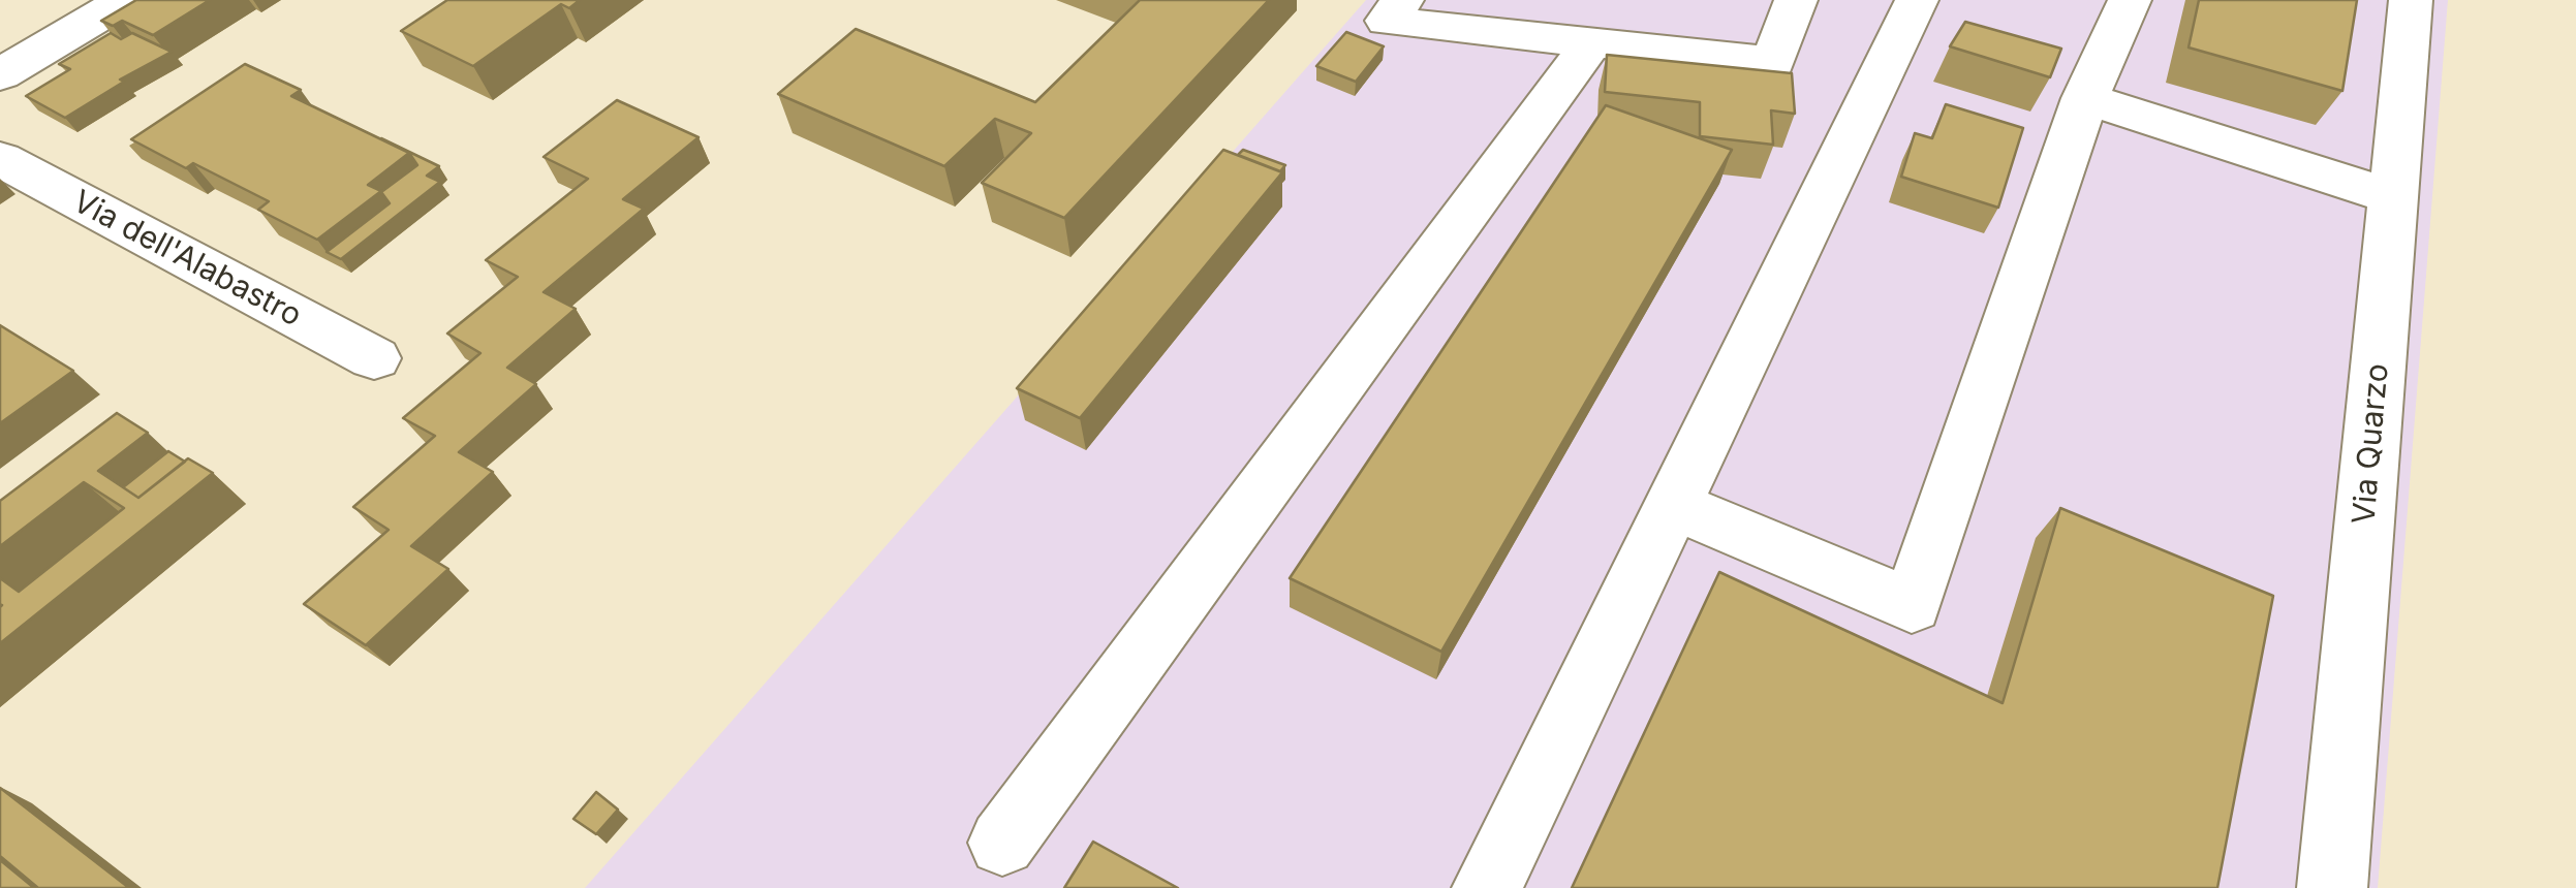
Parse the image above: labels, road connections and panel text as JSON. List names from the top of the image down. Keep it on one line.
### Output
{"streets":{"street":["Via dell'Alabastro","Via Quarzo"]}}
